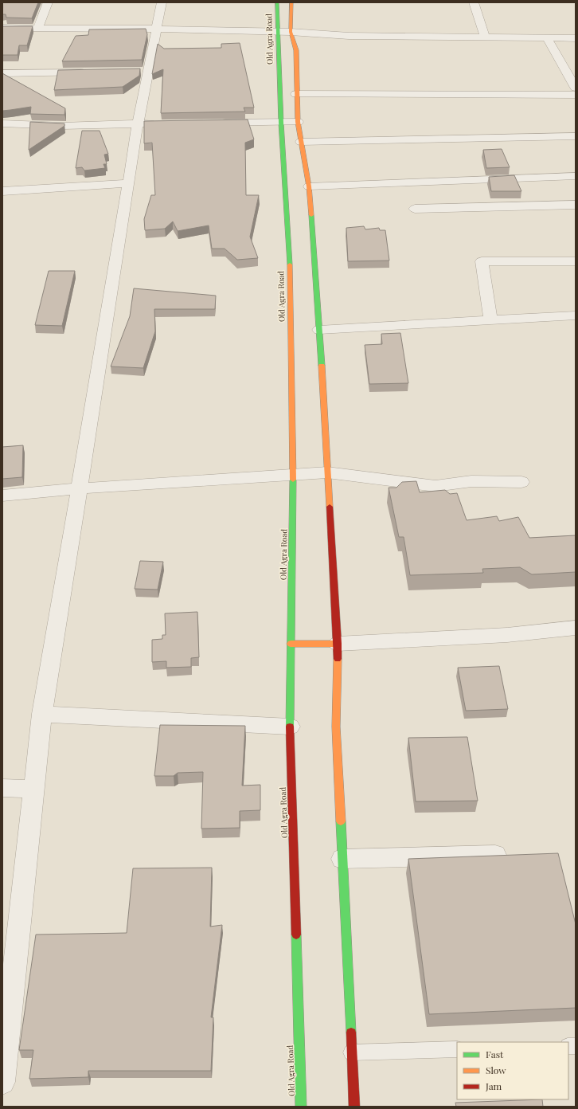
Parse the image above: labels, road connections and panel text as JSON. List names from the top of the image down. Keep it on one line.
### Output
{"streets":{"highway":["Old Agra Road"]},"legend":["Fast","Slow","Jam"]}
